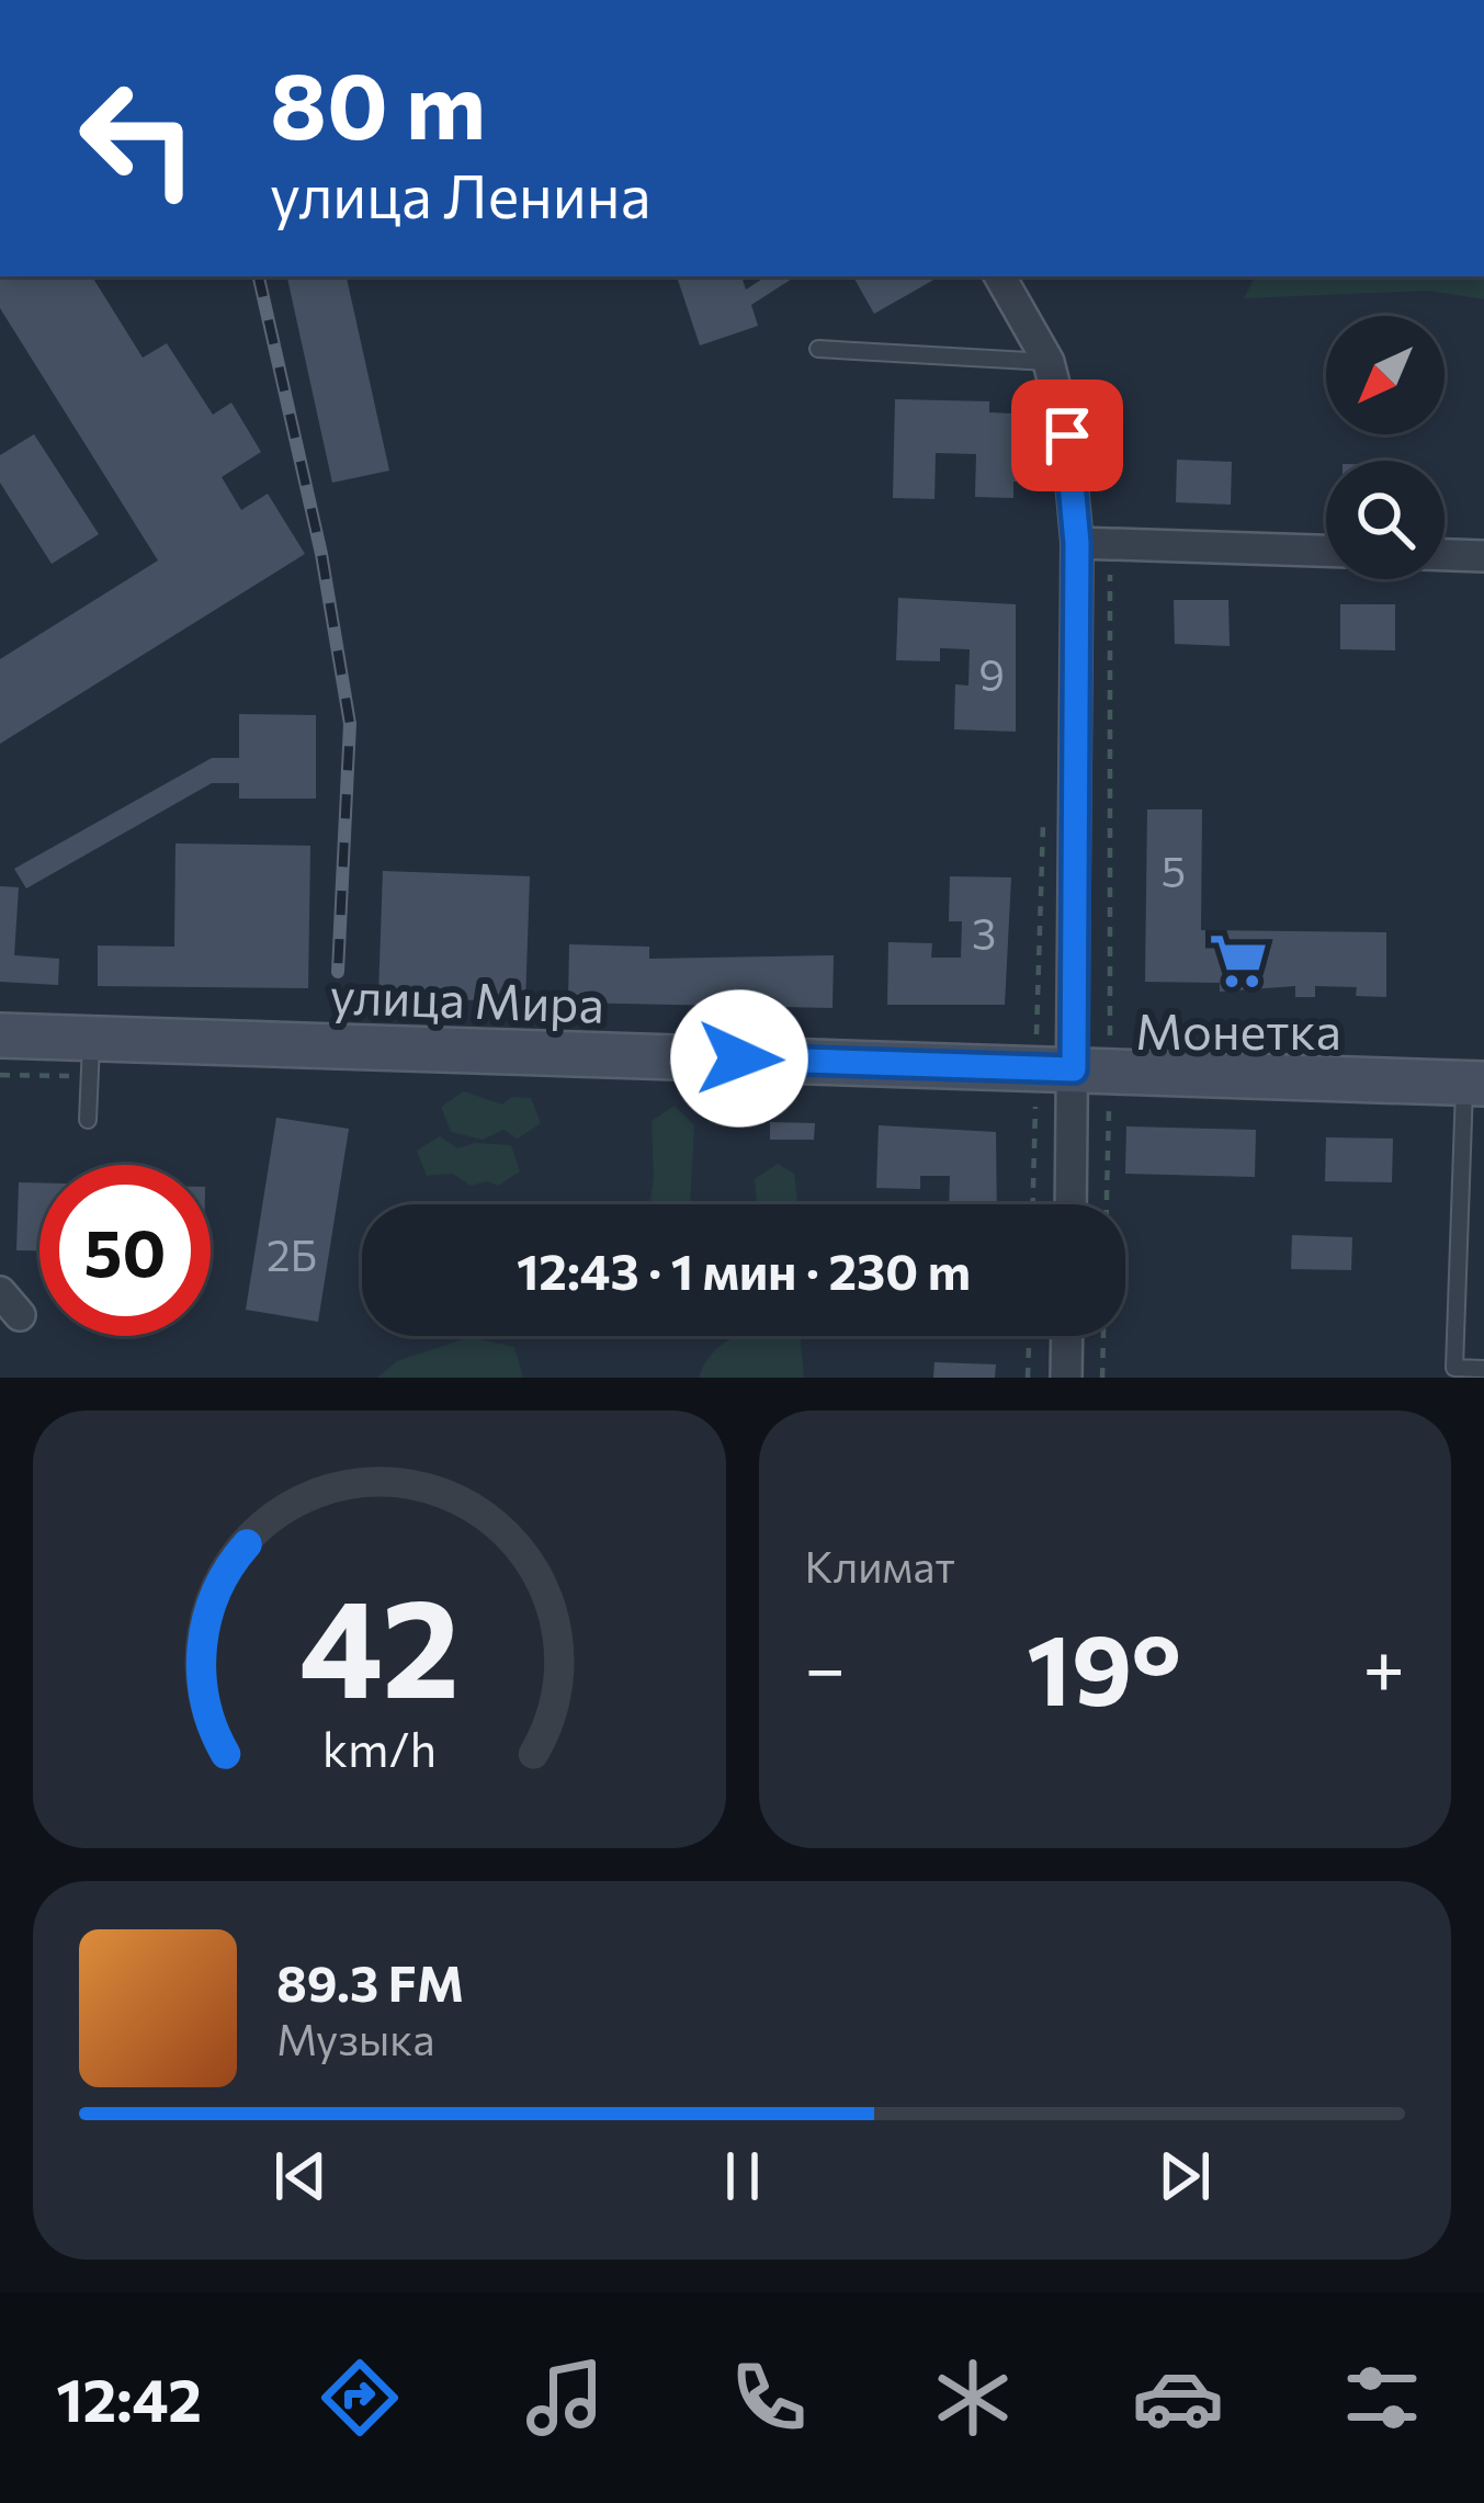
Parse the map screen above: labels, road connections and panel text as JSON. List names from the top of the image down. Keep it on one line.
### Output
{"streets":{"main road":["улица Мира"]},"places":{"supermarket":["Монетка"]},"house_numbers":["9","5","3","2Б"],"north":"bottom left","page":{"turn":["80 m","улица Ленина"],"limit":"50","trip":"12:43 · 1 мин · 230 m","tile":"Климат","heat":["−","19°","+"],"song":["89.3 FM","Музыка"],"tabs":"12:42","gauge":["42","km/h"]}}
